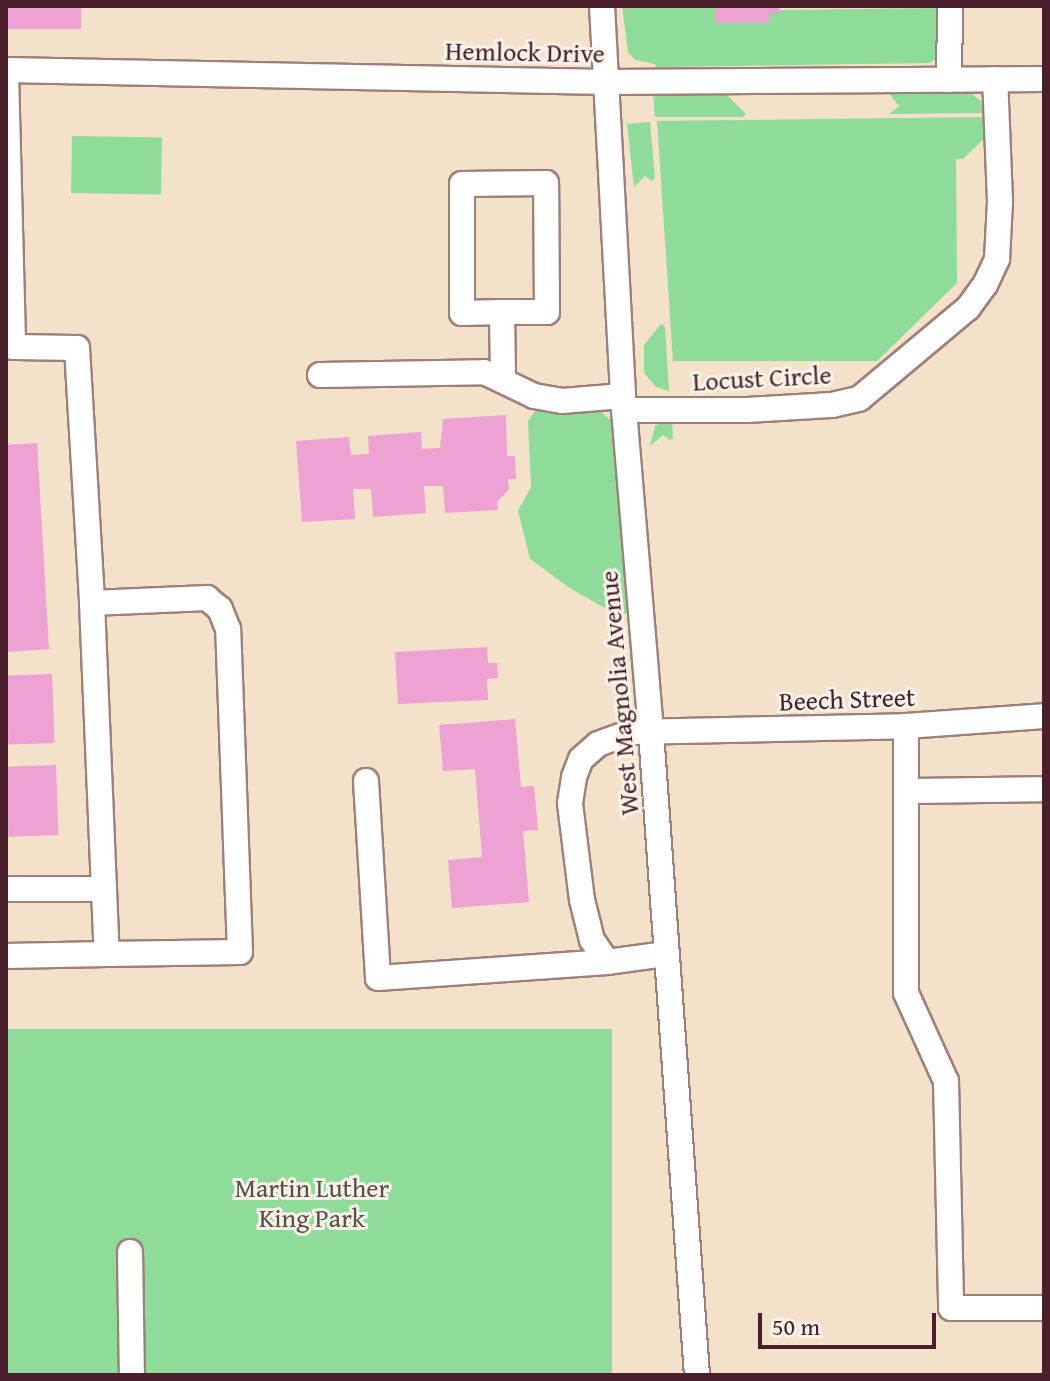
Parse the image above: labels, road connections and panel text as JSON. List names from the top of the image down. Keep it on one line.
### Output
{"streets":{"street":["Hemlock Drive","Locust Circle","West Magnolia Avenue","Beech Street"]},"crossings":[["Hemlock Drive","Locust Circle"],["Hemlock Drive","West Magnolia Avenue"],["Locust Circle","West Magnolia Avenue"],["West Magnolia Avenue","Beech Street"]],"parks":["Martin Luther King Park"],"scale_bar":"50 m"}
